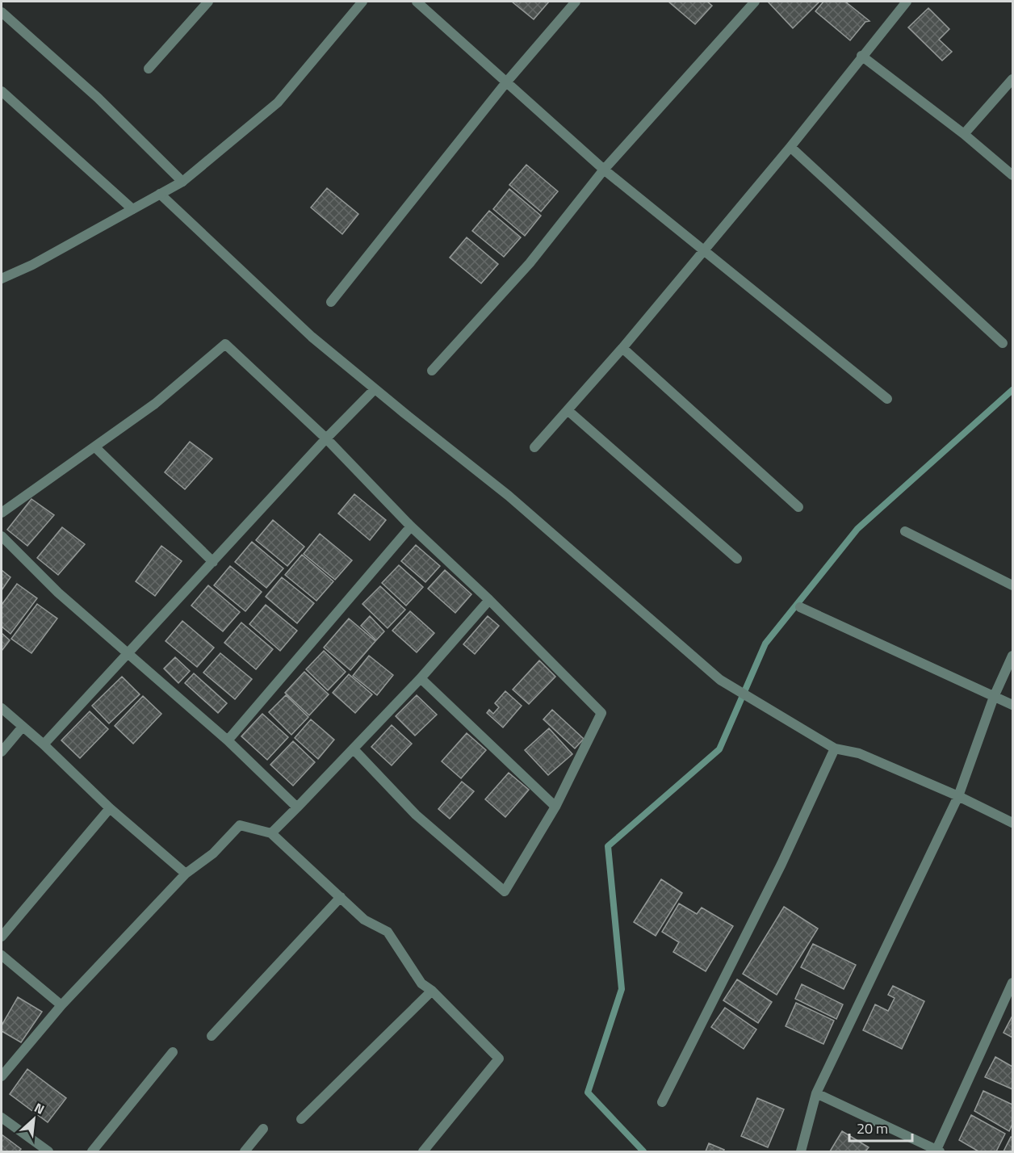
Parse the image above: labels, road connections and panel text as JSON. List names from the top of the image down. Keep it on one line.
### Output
{"scale_bar":"20 m","north":"top right"}
